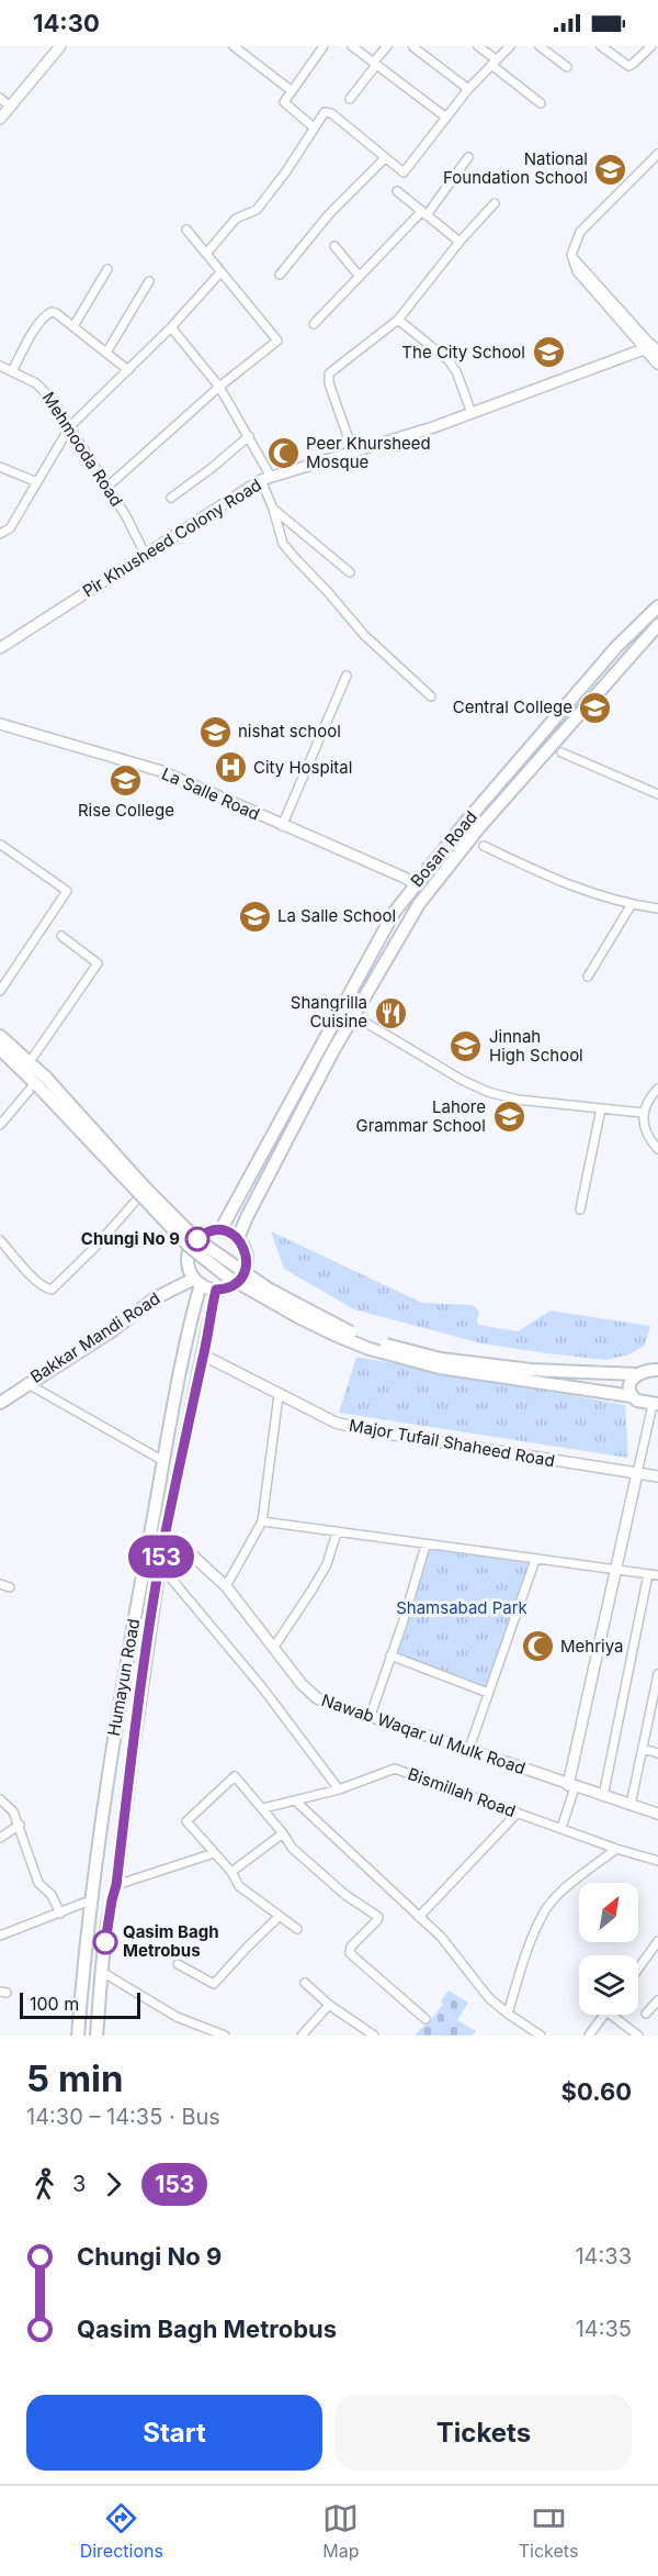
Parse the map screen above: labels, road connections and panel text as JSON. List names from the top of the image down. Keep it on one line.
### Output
{"streets":{"main road":["Bosan Road","Bakkar Mandi Road","Humayun Road"],"street":["Mehmooda Road","Pir Khusheed Colony Road","La Salle Road","Major Tufail Shaheed Road","Nawab Waqar ul Mulk Road","Bismillah Road"]},"crossings":[["Mehmooda Road","Pir Khusheed Colony Road"],["La Salle Road","Bosan Road"],["Bosan Road","Bakkar Mandi Road"],["Bosan Road","Humayun Road"],["Bakkar Mandi Road","Humayun Road"],["Major Tufail Shaheed Road","Humayun Road"]],"parks":["Shamsabad Park"],"places":{"school or university":["National Foundation School","The City School","Central College","nishat school","Rise College","La Salle School","Jinnah High School","Lahore Grammar School"],"mosque":["Peer Khursheed Mosque","Mehriya"],"hospital":["City Hospital"],"restaurant":["Shangrilla Cuisine"],"other":["Chungi No 9","Qasim Bagh Metrobus"]},"lines":["bus line 153"],"scale_bar":"100 m","north":"top right","page":{"status":"14:30","on_map":"153","scale":"100 m","heading":["5 min","14:30 – 14:35 · Bus","$0.60"],"legs":["3","153"],"list":[{"name":"Chungi No 9","value":"14:33"},{"name":"Qasim Bagh Metrobus","value":"14:35"}],"buttons":["Start","Tickets"],"tabs":["Directions","Map","Tickets"]}}
